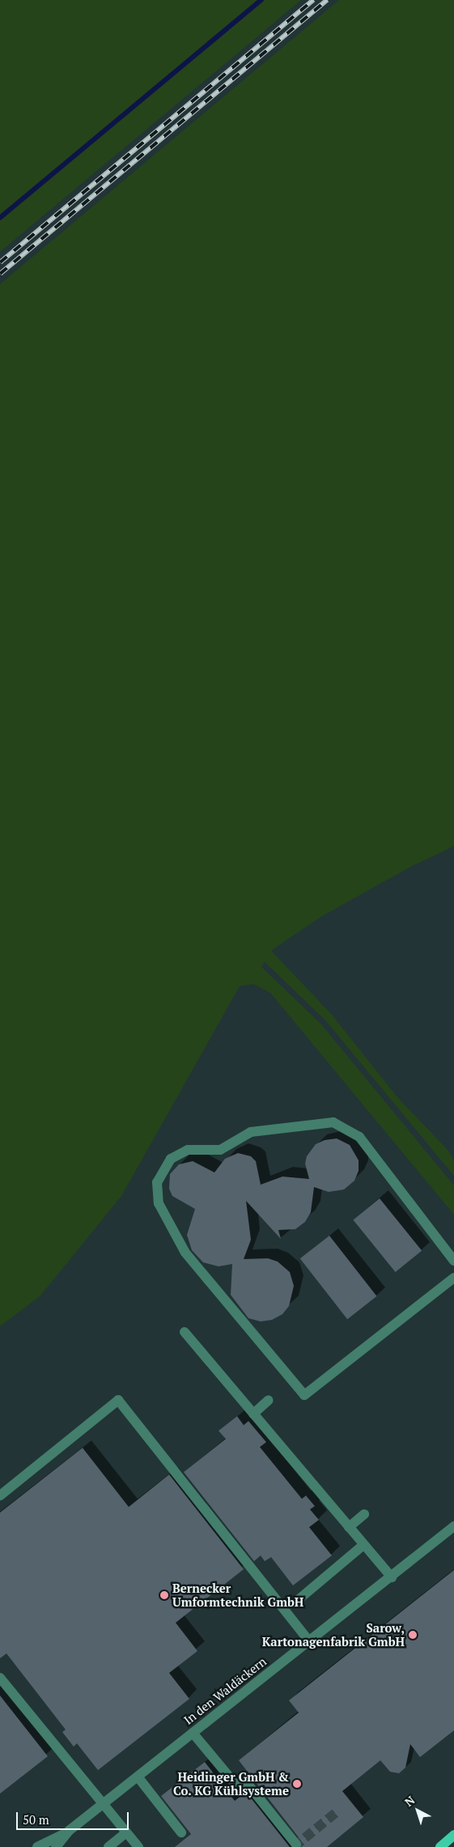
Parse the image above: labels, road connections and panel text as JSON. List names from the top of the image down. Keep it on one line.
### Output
{"streets":{"street":["In den Waldäckern"]},"places":["Bernecker Umformtechnik GmbH","Sarow, Kartonagenfabrik GmbH","Heidinger GmbH & Co. KG Kühlsysteme"],"scale_bar":"50 m","north":"top left"}
